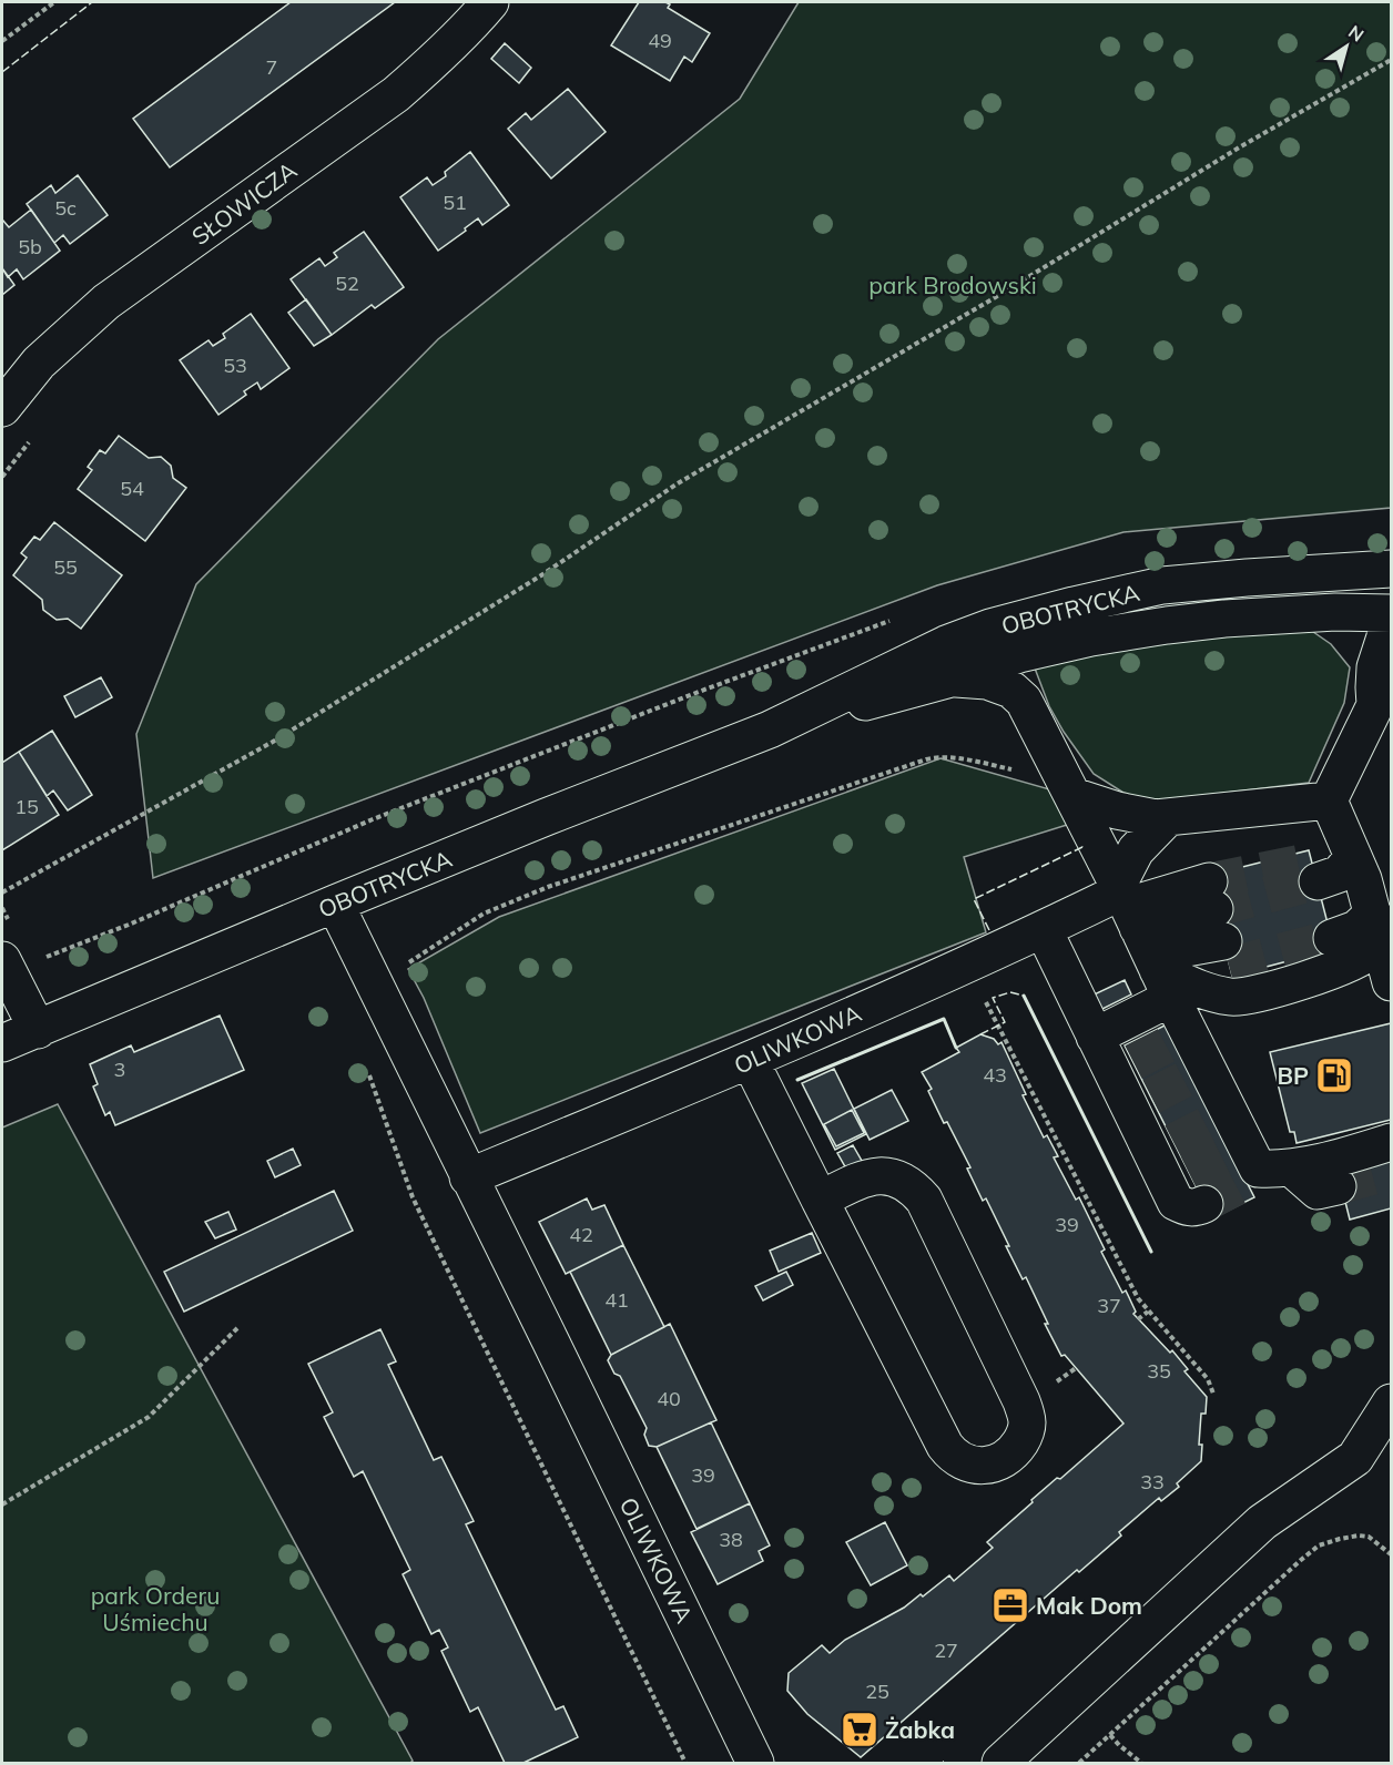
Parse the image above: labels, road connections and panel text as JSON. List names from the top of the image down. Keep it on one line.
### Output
{"streets":{"street":["SŁOWICZA","OBOTRYCKA","OLIWKOWA"]},"crossings":[["OBOTRYCKA","OLIWKOWA"]],"parks":["park Brodowski","park Orderu Uśmiechu"],"places":{"fuel station":["BP"],"office":["Mak Dom"],"supermarket":["Żabka"]},"house_numbers":["49","7","51","5c","5b","52","53","54","55","15","3","43","39","42","41","37","35","40","39","33","38","27","25"],"north":"top right"}
